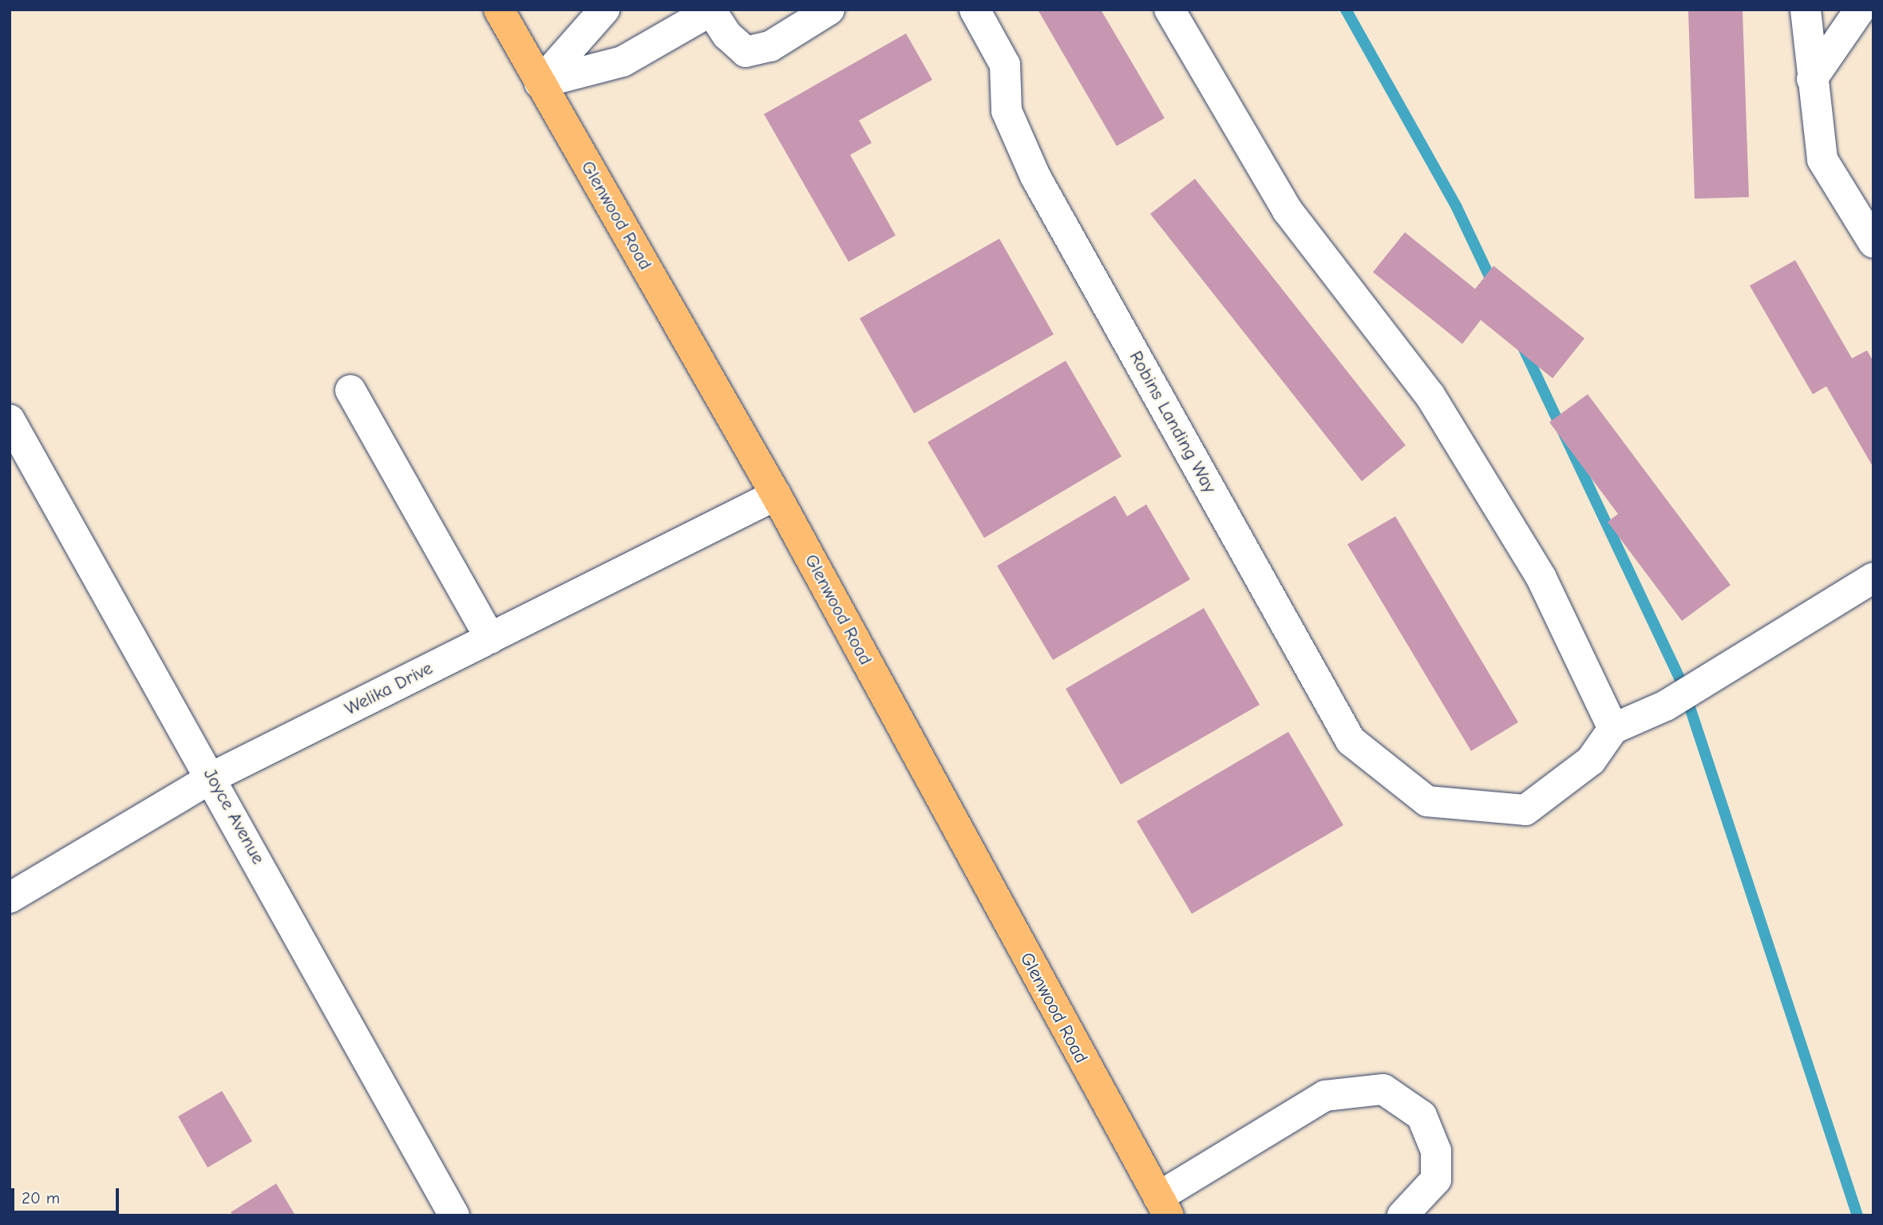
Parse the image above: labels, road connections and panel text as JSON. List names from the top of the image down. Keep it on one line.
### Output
{"streets":{"main road":["Glenwood Road"],"street":["Robins Landing Way","Welika Drive","Joyce Avenue"]},"crossings":[["Glenwood Road","Welika Drive"],["Welika Drive","Joyce Avenue"]],"scale_bar":"20 m"}
